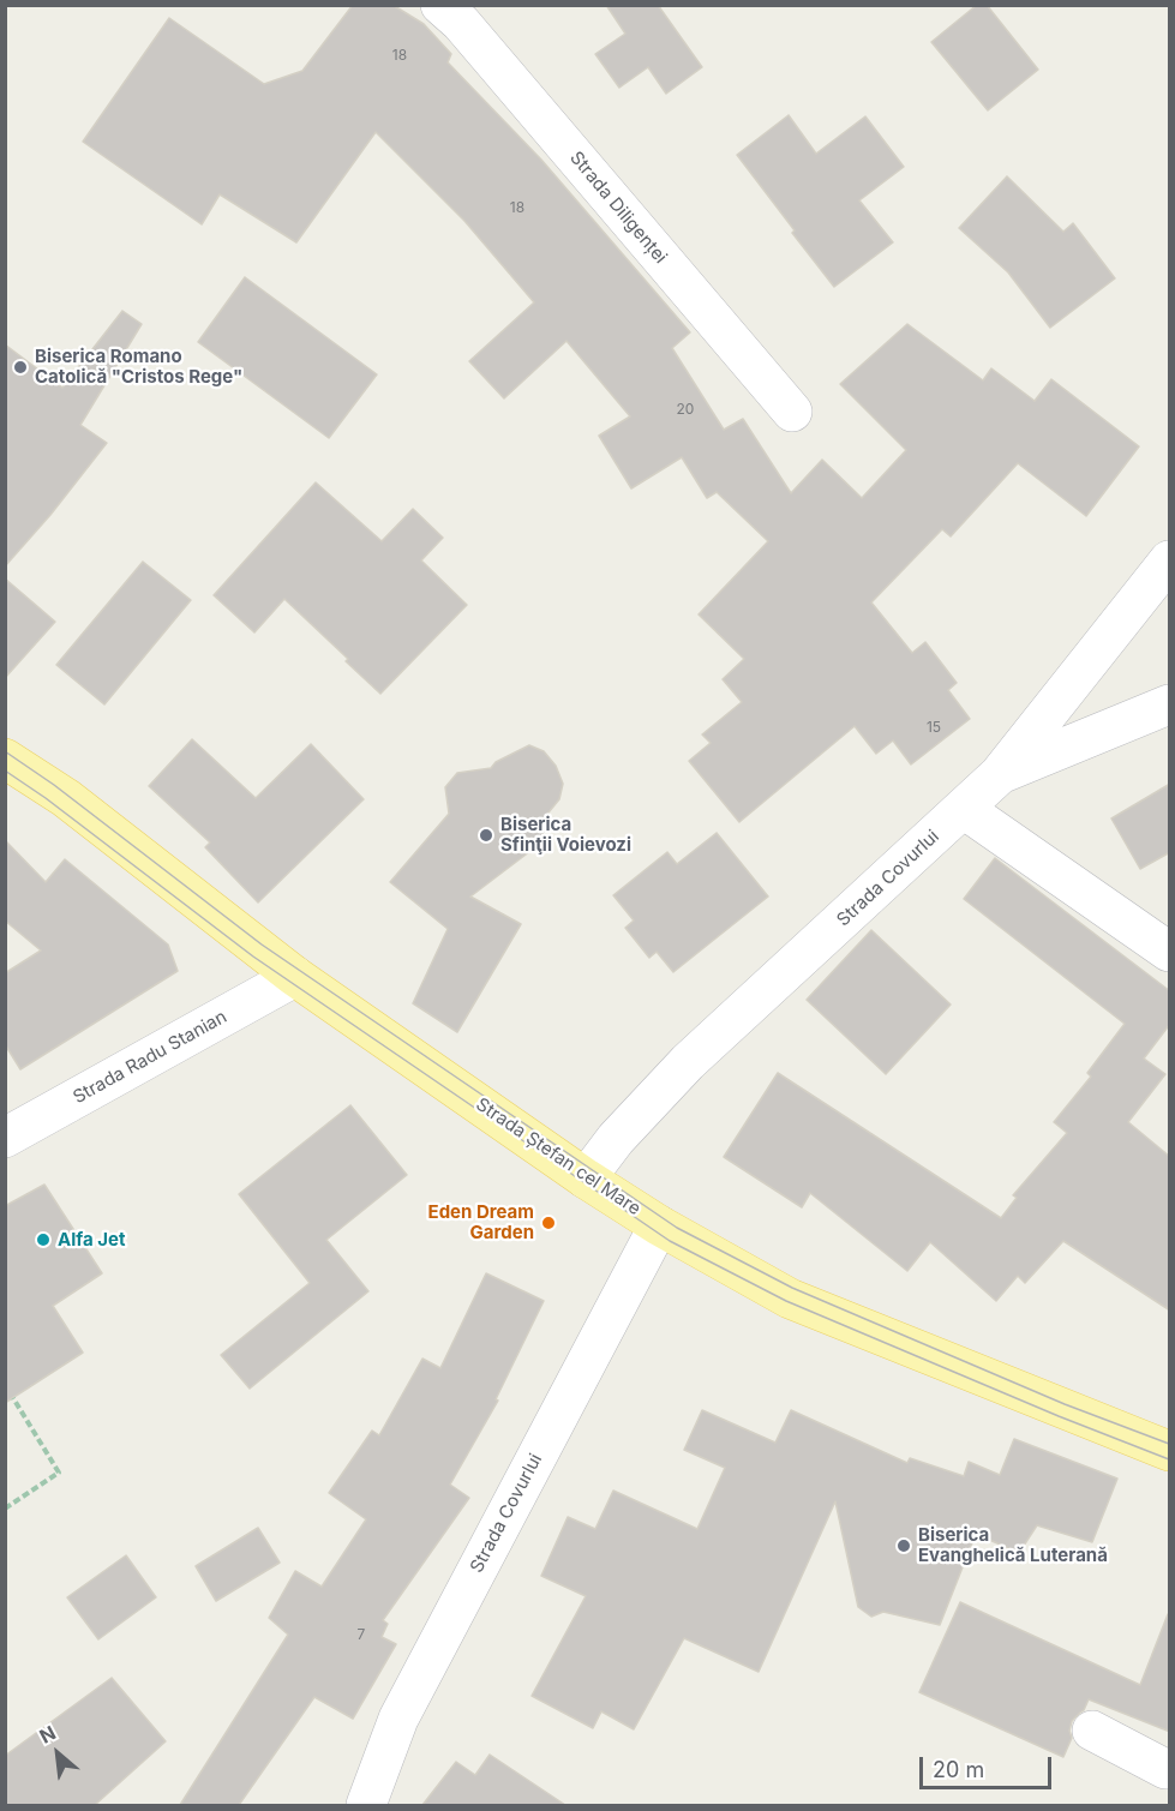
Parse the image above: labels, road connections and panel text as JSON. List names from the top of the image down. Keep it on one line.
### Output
{"streets":{"main road":["Strada Ștefan cel Mare"],"street":["Strada Diligenței","Strada Covurlui","Strada Radu Stanian"]},"crossings":[["Strada Covurlui","Strada Ștefan cel Mare"],["Strada Radu Stanian","Strada Ștefan cel Mare"]],"places":["Biserica Romano Catolică \"Cristos Rege\"","Biserica Sfinţii Voievozi","Eden Dream Garden","Alfa Jet","Biserica Evanghelică Luterană"],"house_numbers":["18","18","20","15","7"],"scale_bar":"20 m","north":"top left"}
